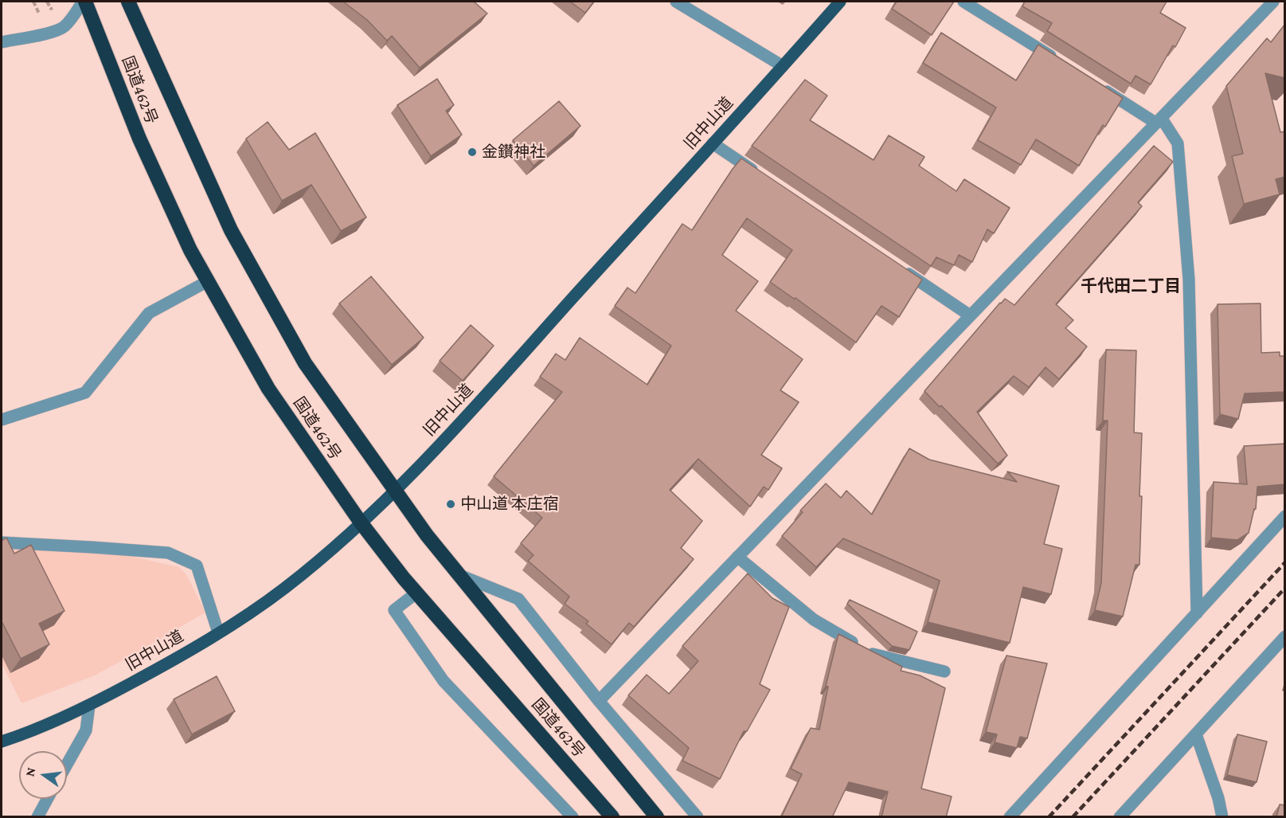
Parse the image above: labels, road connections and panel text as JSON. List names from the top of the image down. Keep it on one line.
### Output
{"streets":{"highway":["国道462号"],"main road":["旧中山道"]},"crossings":[["国道462号","旧中山道"]],"districts":["千代田二丁目"],"places":["金鑚神社","中山道 本庄宿"],"north":"left"}
